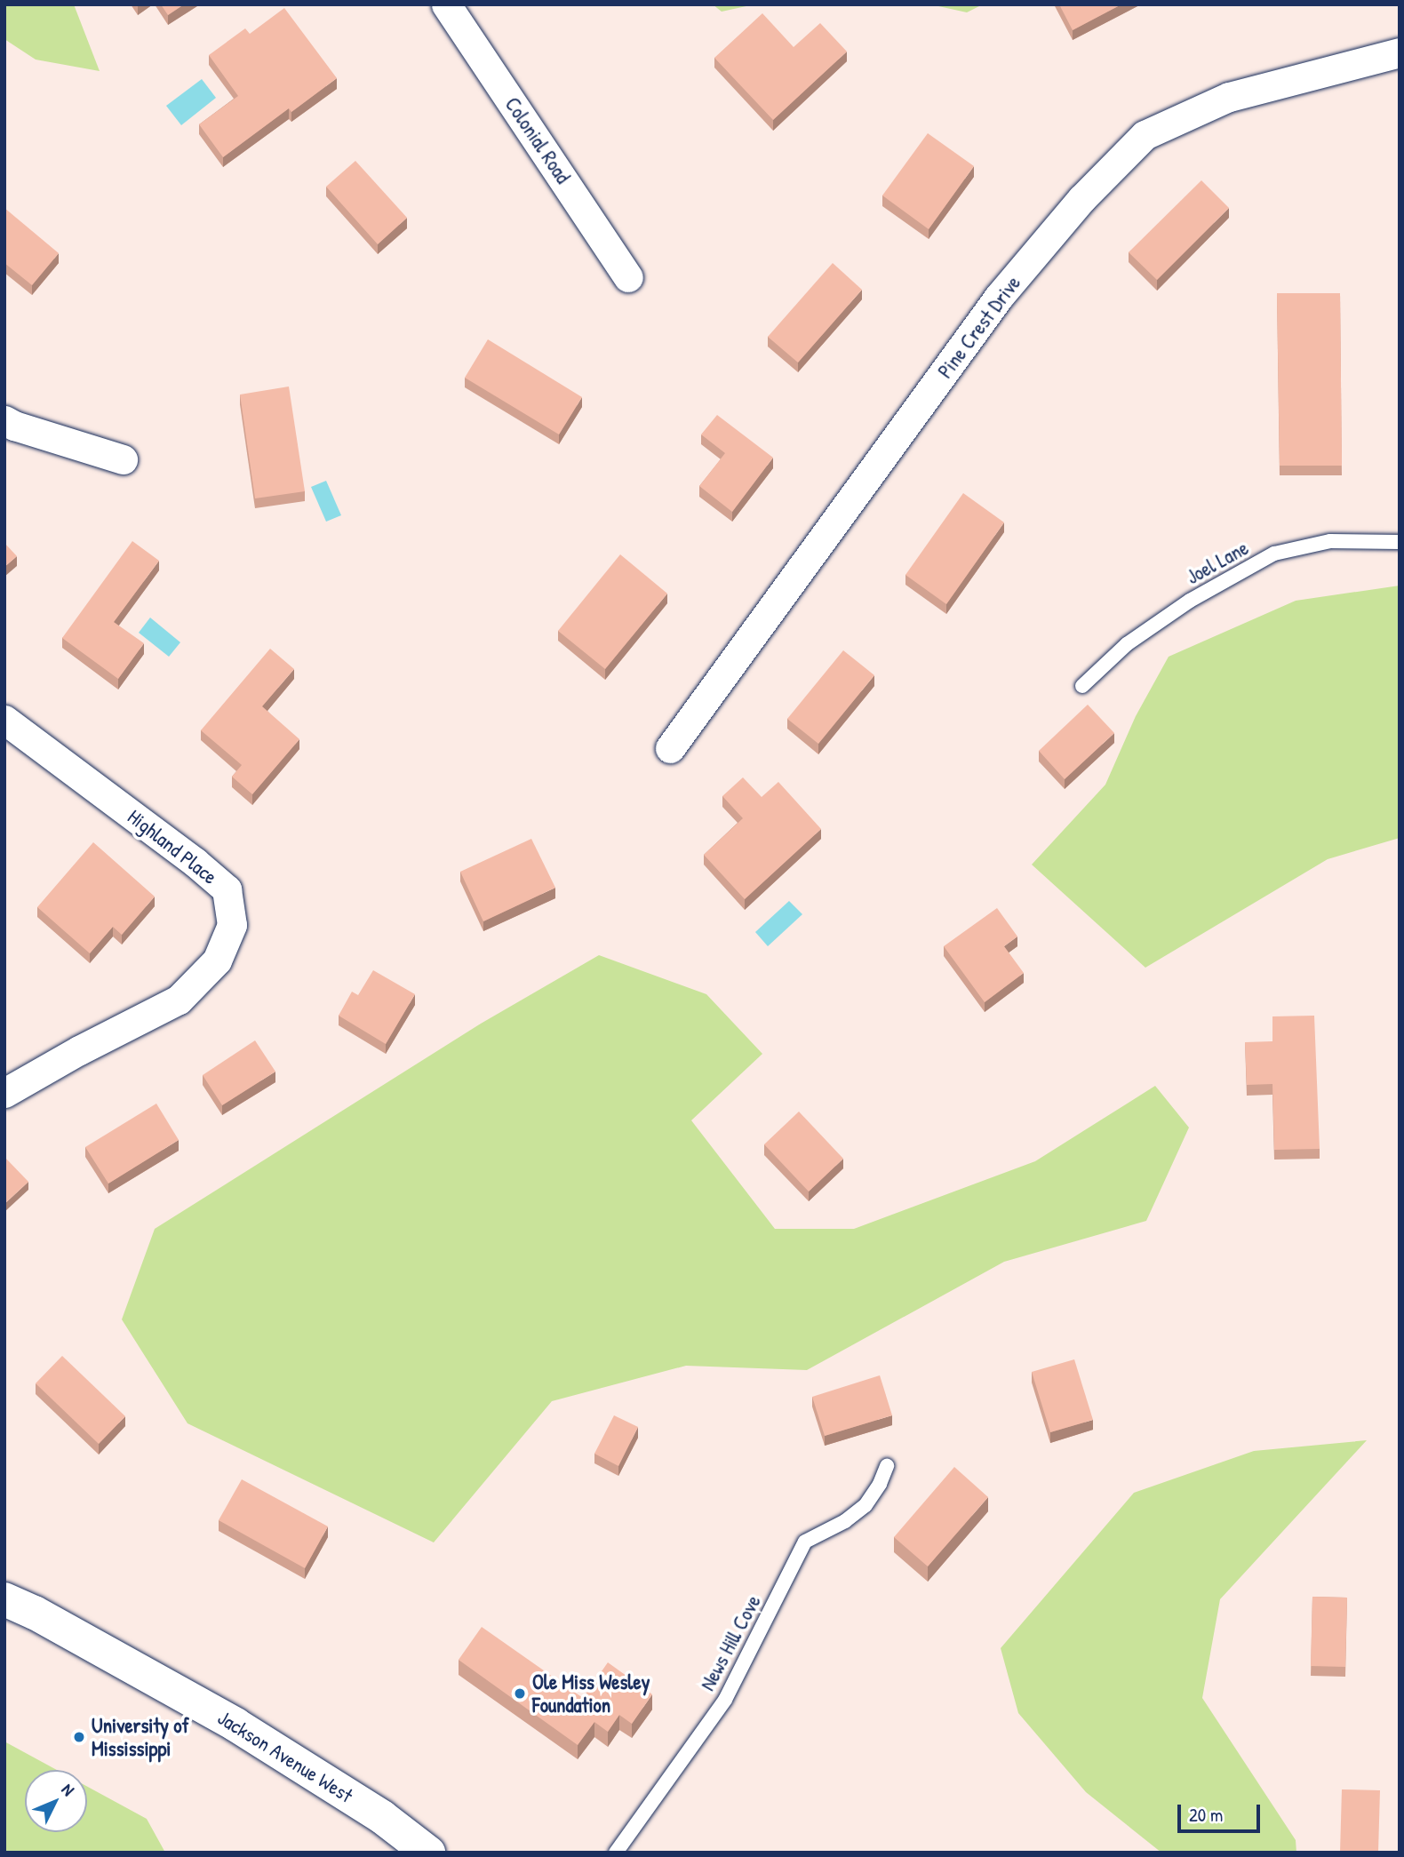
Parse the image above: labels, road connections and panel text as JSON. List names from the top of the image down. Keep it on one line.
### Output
{"streets":{"main road":["Jackson Avenue West"],"street":["Colonial Road","Pine Crest Drive","Highland Place"],"lane":["Joel Lane","News Hill Cove"]},"places":["Ole Miss Wesley Foundation","University of Mississippi"],"scale_bar":"20 m","north":"top right"}
